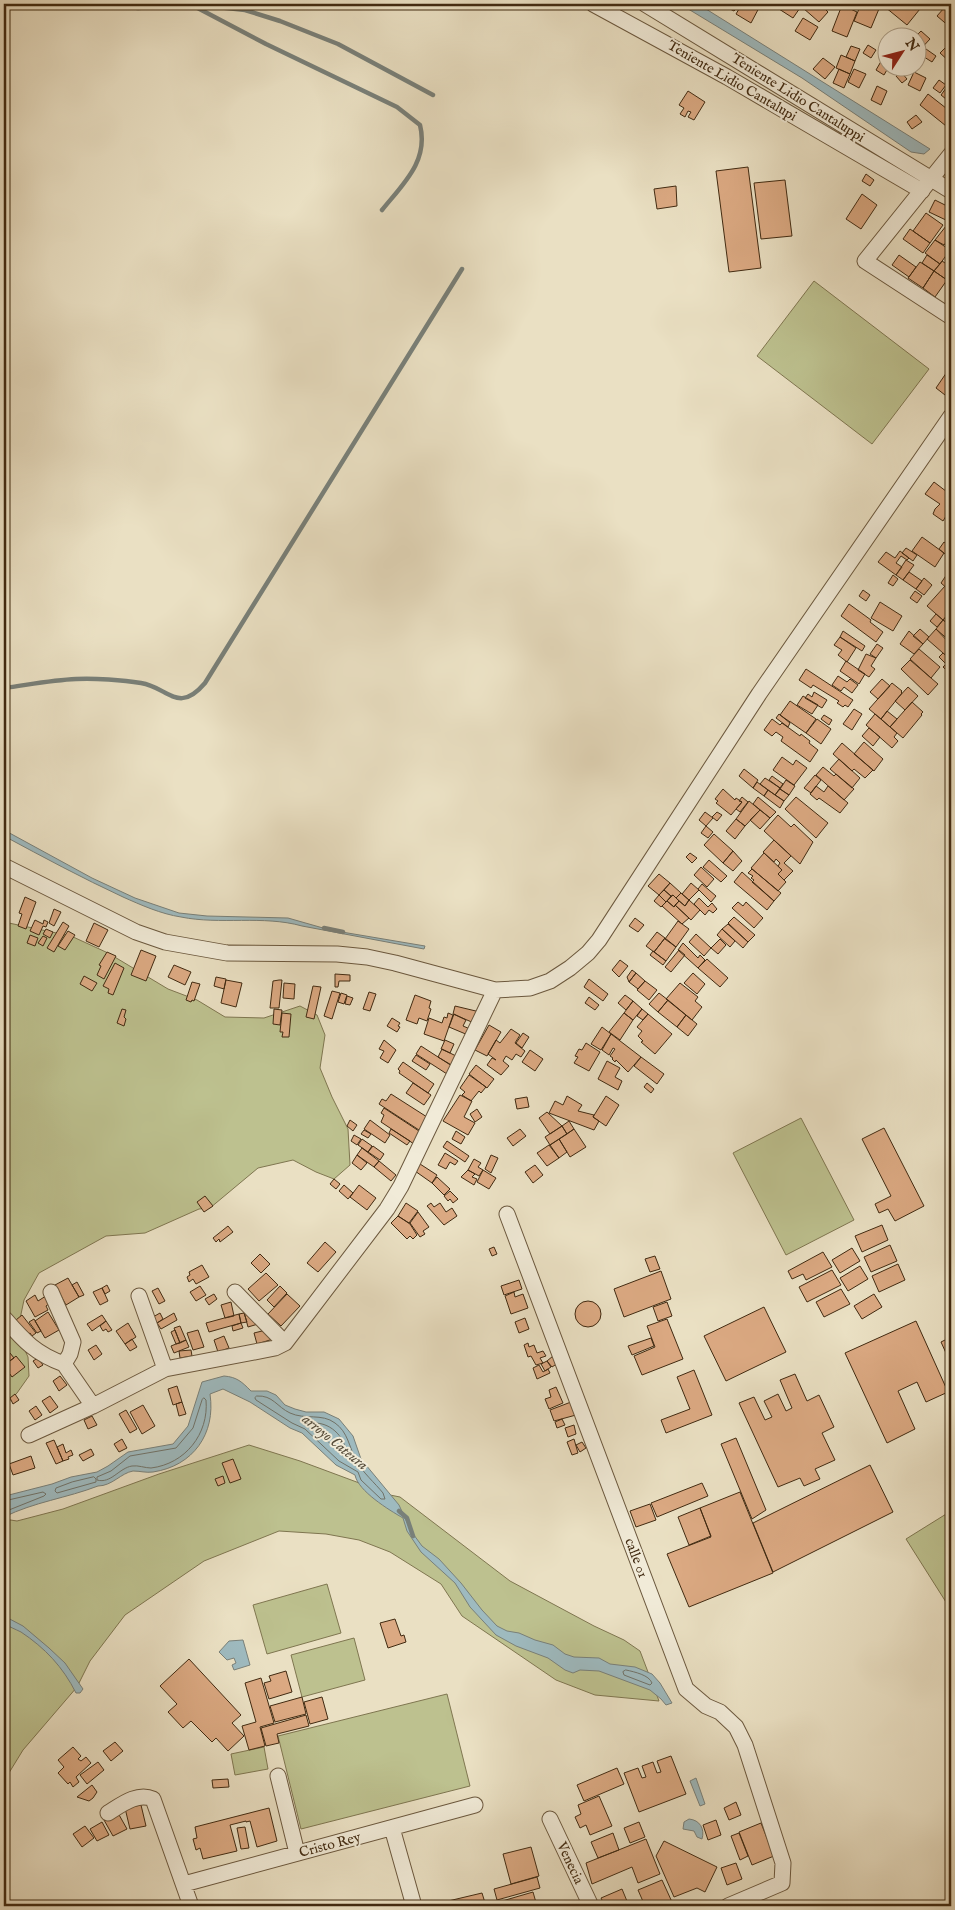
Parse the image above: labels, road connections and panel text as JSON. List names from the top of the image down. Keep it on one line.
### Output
{"streets":{"street":["Teniente Lidio Cantalupi","Teniente Lidio Cantaluppi","calle 01","Cristo Rey","Venecia"]},"crossings":[["Teniente Lidio Cantalupi","Teniente Lidio Cantaluppi"]],"water":["arroyo Cateura"],"north":"top right"}
